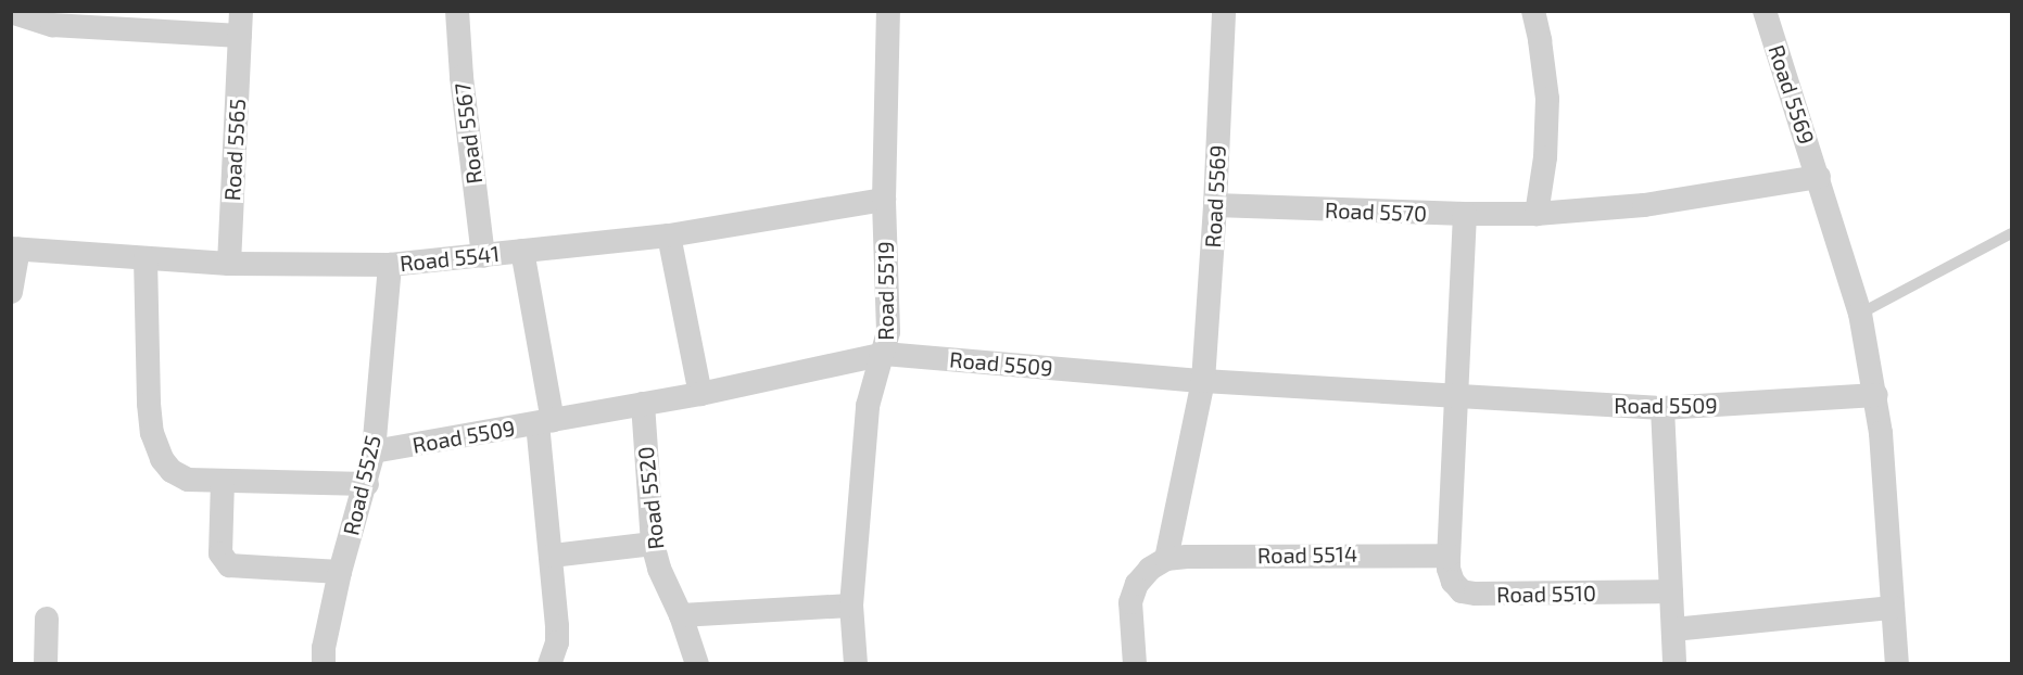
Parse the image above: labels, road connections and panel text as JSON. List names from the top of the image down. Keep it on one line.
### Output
{"streets":{"street":["Road 5569","Road 5567","Road 5565","Road 5570","Road 5541","Road 5519","Road 5509","Road 5525","Road 5520","Road 5514","Road 5510"]},"crossings":[["Road 5569","Road 5570"],["Road 5569","Road 5509"],["Road 5567","Road 5541"],["Road 5565","Road 5541"],["Road 5541","Road 5519"],["Road 5541","Road 5525"],["Road 5519","Road 5509"],["Road 5509","Road 5525"],["Road 5509","Road 5520"],["Road 5514","Road 5510"]]}
